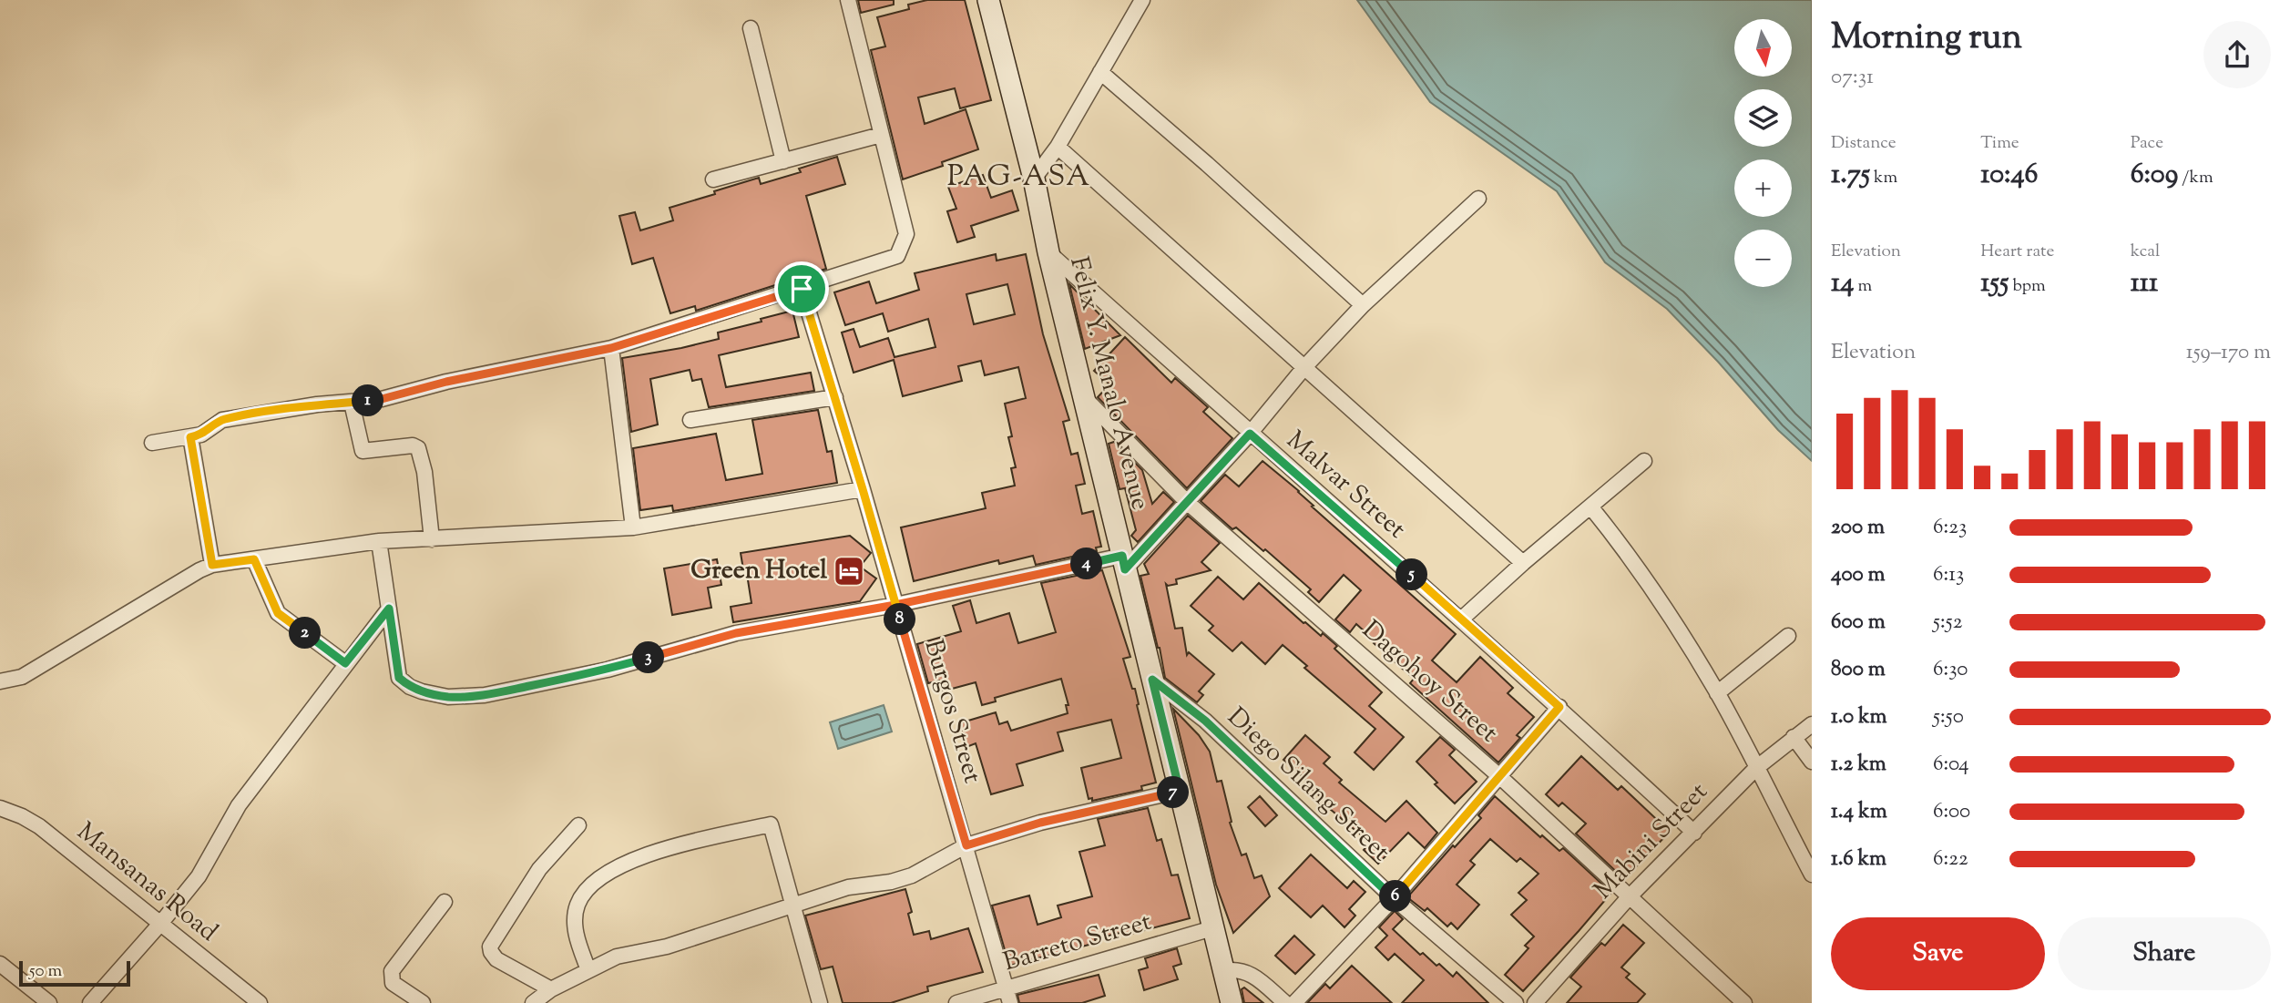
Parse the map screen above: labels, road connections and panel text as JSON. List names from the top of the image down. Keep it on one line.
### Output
{"streets":{"main road":["Felix Y. Manalo Avenue"],"street":["Malvar Street","Dagohoy Street","Burgos Street","Diego Silang Street","Mabini Street","Mansanas Road","Barreto Street"]},"crossings":[["Felix Y. Manalo Avenue","Malvar Street"],["Felix Y. Manalo Avenue","Dagohoy Street"],["Felix Y. Manalo Avenue","Diego Silang Street"],["Felix Y. Manalo Avenue","Barreto Street"],["Malvar Street","Mabini Street"],["Dagohoy Street","Mabini Street"],["Burgos Street","Barreto Street"]],"districts":["PAG-ASA"],"places":{"hotel":["Green Hotel"]},"scale_bar":"50 m","north":"bottom","page":{"heading":["Morning run","07:31"],"map_buttons":["+","−"],"stats":[["Distance","1.75 km"],["Time","10:46"],["Pace","6:09 /km"],["Elevation","14 m"],["Heart rate","155 bpm"],["kcal","111"]],"chart":["Elevation","159–170 m"],"pins":["1","4","5","8","2","3","7","6"],"list":[{"name":"200 m","note":"6:23"},{"name":"400 m","note":"6:13"},{"name":"600 m","note":"5:52"},{"name":"800 m","note":"6:30"},{"name":"1.0 km","note":"5:50"},{"name":"1.2 km","note":"6:04"},{"name":"1.4 km","note":"6:00"},{"name":"1.6 km","note":"6:22"}],"buttons":["Save","Share"],"scale":"50 m"}}
